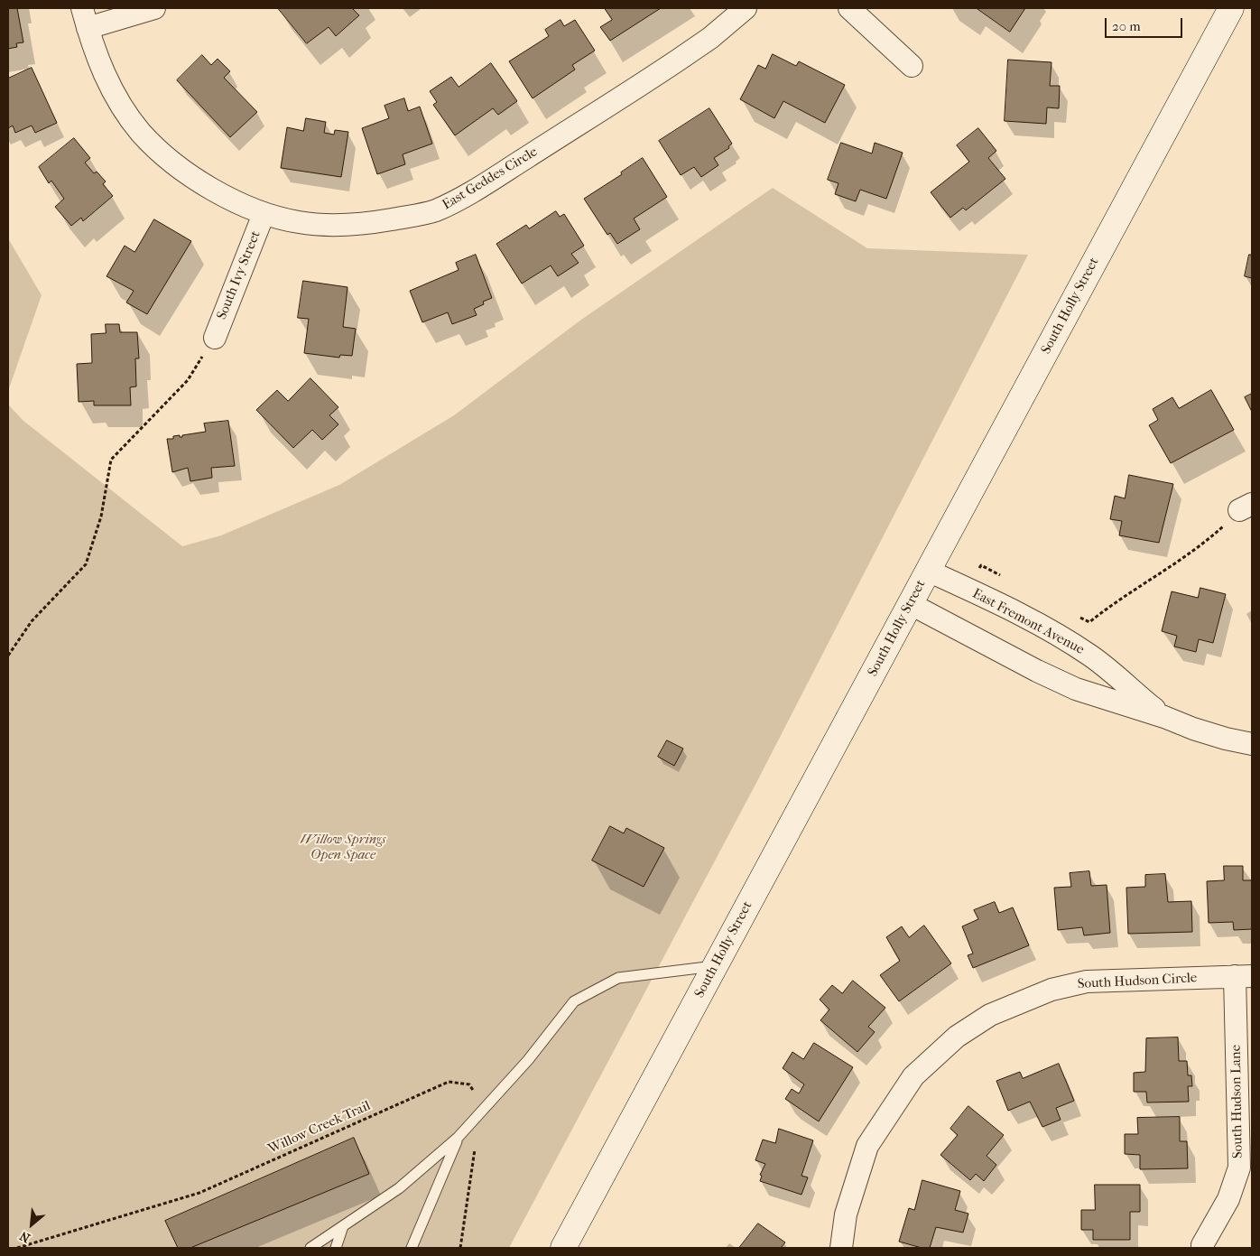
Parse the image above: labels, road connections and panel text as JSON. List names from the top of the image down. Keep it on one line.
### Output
{"streets":{"main road":["South Holly Street"],"street":["East Geddes Circle","South Ivy Street","East Fremont Avenue","South Hudson Circle","South Hudson Lane"],"path":["Willow Creek Trail"]},"crossings":[["East Geddes Circle","South Ivy Street"],["South Holly Street","East Fremont Avenue"],["South Hudson Circle","South Hudson Lane"]],"parks":["Willow Springs Open Space"],"scale_bar":"20 m","north":"bottom left"}
